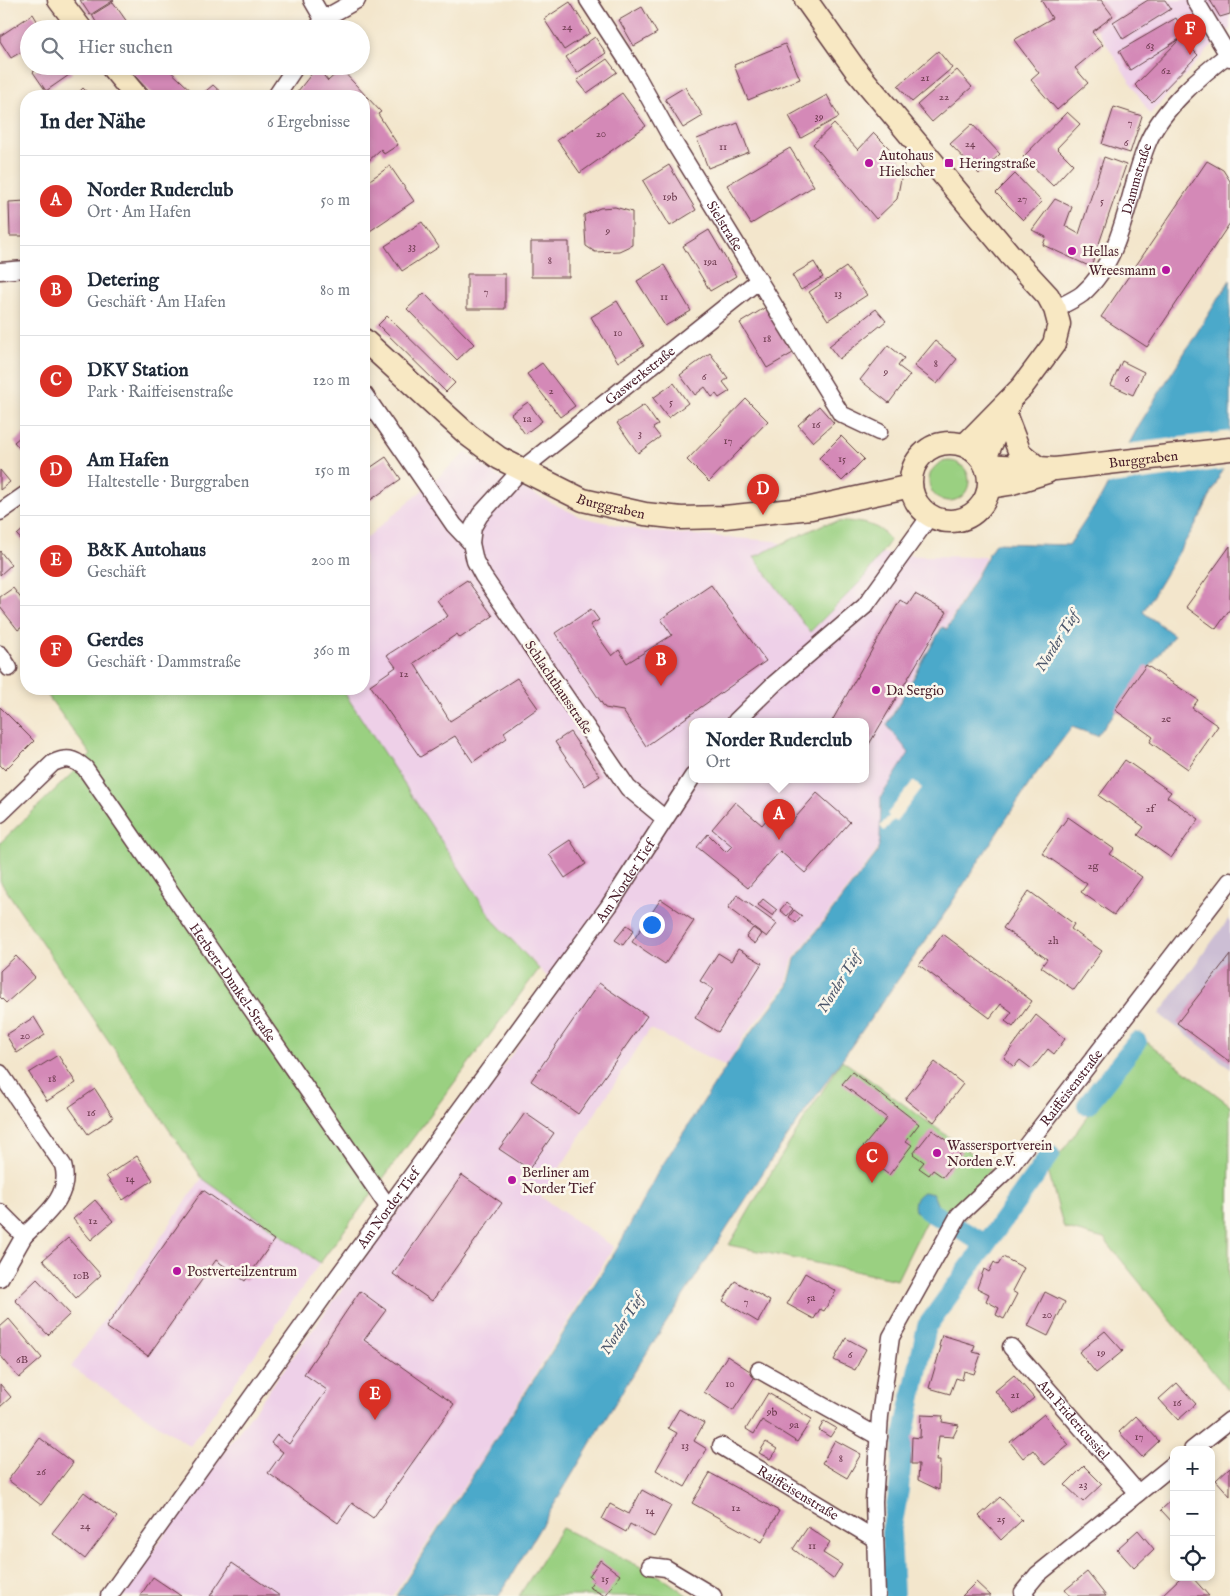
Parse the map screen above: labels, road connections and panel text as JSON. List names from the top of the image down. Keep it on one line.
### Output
{"streets":{"main road":["Burggraben"],"street":["Dammstraße","Sielstraße","Gaswerkstraße","Schlachthausstraße","Am Norder Tief","Herbert-Dunkel-Straße","Raiffeisenstraße","Am Fridericussiel"]},"crossings":[["Sielstraße","Gaswerkstraße"],["Gaswerkstraße","Burggraben"],["Schlachthausstraße","Am Norder Tief"],["Am Norder Tief","Herbert-Dunkel-Straße"]],"water":["Norder Tief"],"places":{"other":["Autohaus Hielscher","Hellas","Wreesmann","Da Sergio","Wassersportverein Norden e.V.","Berliner am Norder Tief","Postverteilzentrum"],"transit":["Heringstraße"]},"house_numbers":["24","63","62","21","22","39","7","20","6","24","11","19b","27","5","9","33","8","19a","7","13","11","10","18","8","9","6","6","2","5","1a","16","3","17","15","12","2e","2f","2g","2h","20","18","16","14","12","10B","5a","7","20","19","6","6B","10","21","16","9b","9a","17","13","8","26","23","12","14","25","24","11","15"],"page":{"pins":["F","D","B","A","C","E"],"search":"Hier suchen","heading":["In der Nähe","6 Ergebnisse"],"list":[{"mark":"A","name":"Norder Ruderclub","note":"Ort · Am Hafen","value":"50 m"},{"mark":"B","name":"Detering","note":"Geschäft · Am Hafen","value":"80 m"},{"mark":"C","name":"DKV Station","note":"Park · Raiffeisenstraße","value":"120 m"},{"mark":"D","name":"Am Hafen","note":"Haltestelle · Burggraben","value":"150 m"},{"mark":"E","name":"B&K Autohaus","note":"Geschäft","value":"200 m"},{"mark":"F","name":"Gerdes","note":"Geschäft · Dammstraße","value":"360 m"}],"popup":["Norder Ruderclub","Ort"],"map_buttons":["+","−"]}}
